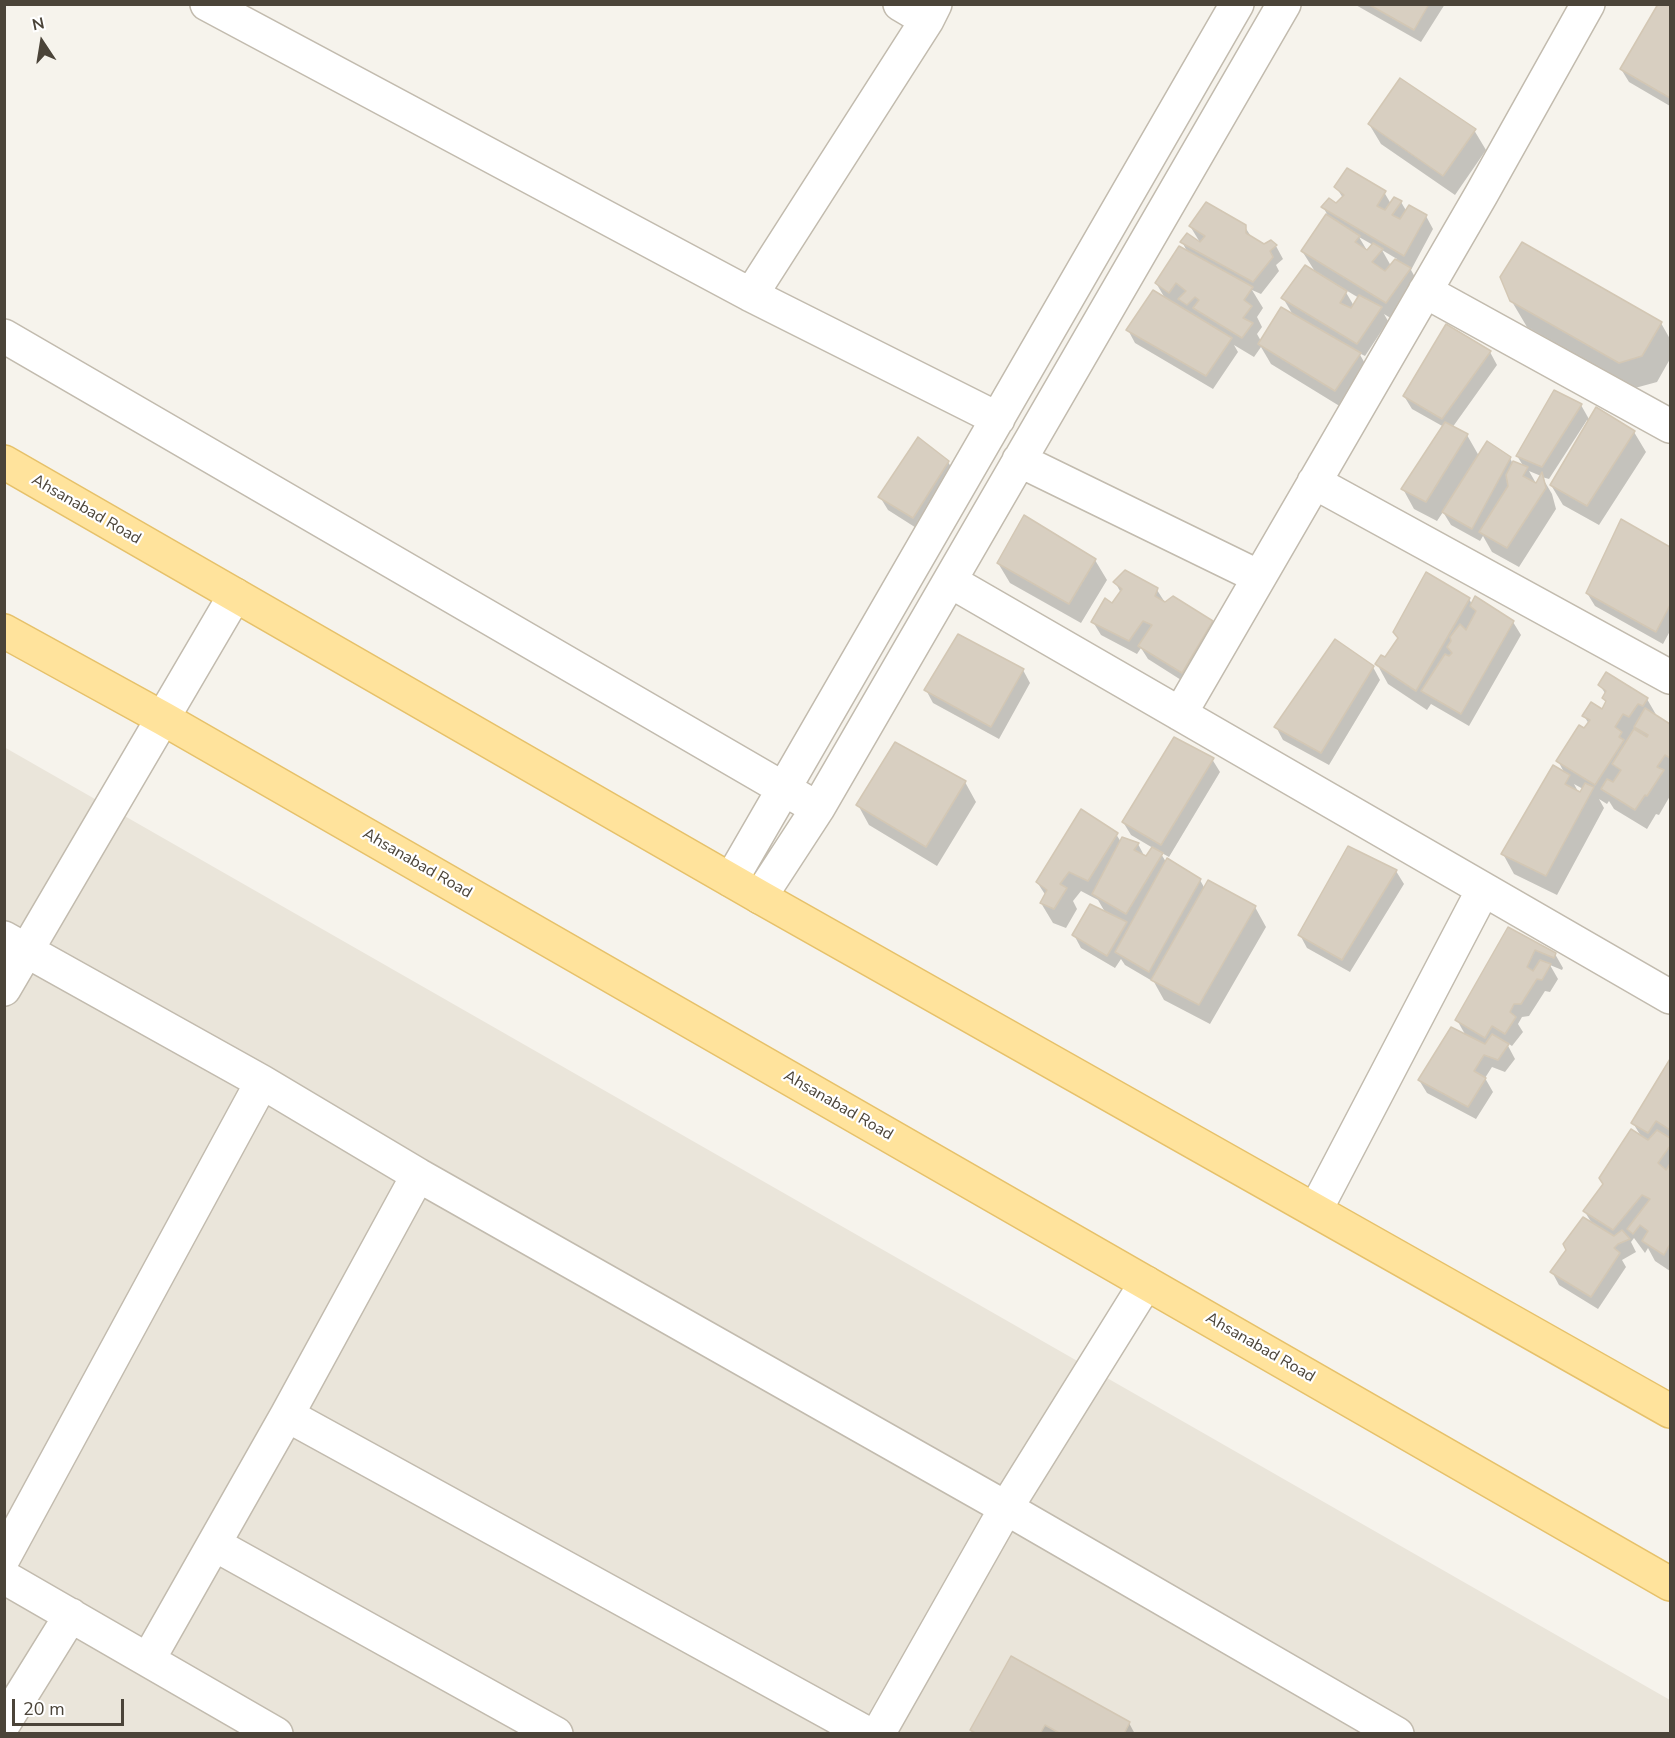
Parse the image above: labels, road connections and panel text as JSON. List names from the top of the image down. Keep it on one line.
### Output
{"streets":{"main road":["Ahsanabad Road"]},"scale_bar":"20 m","north":"top"}
